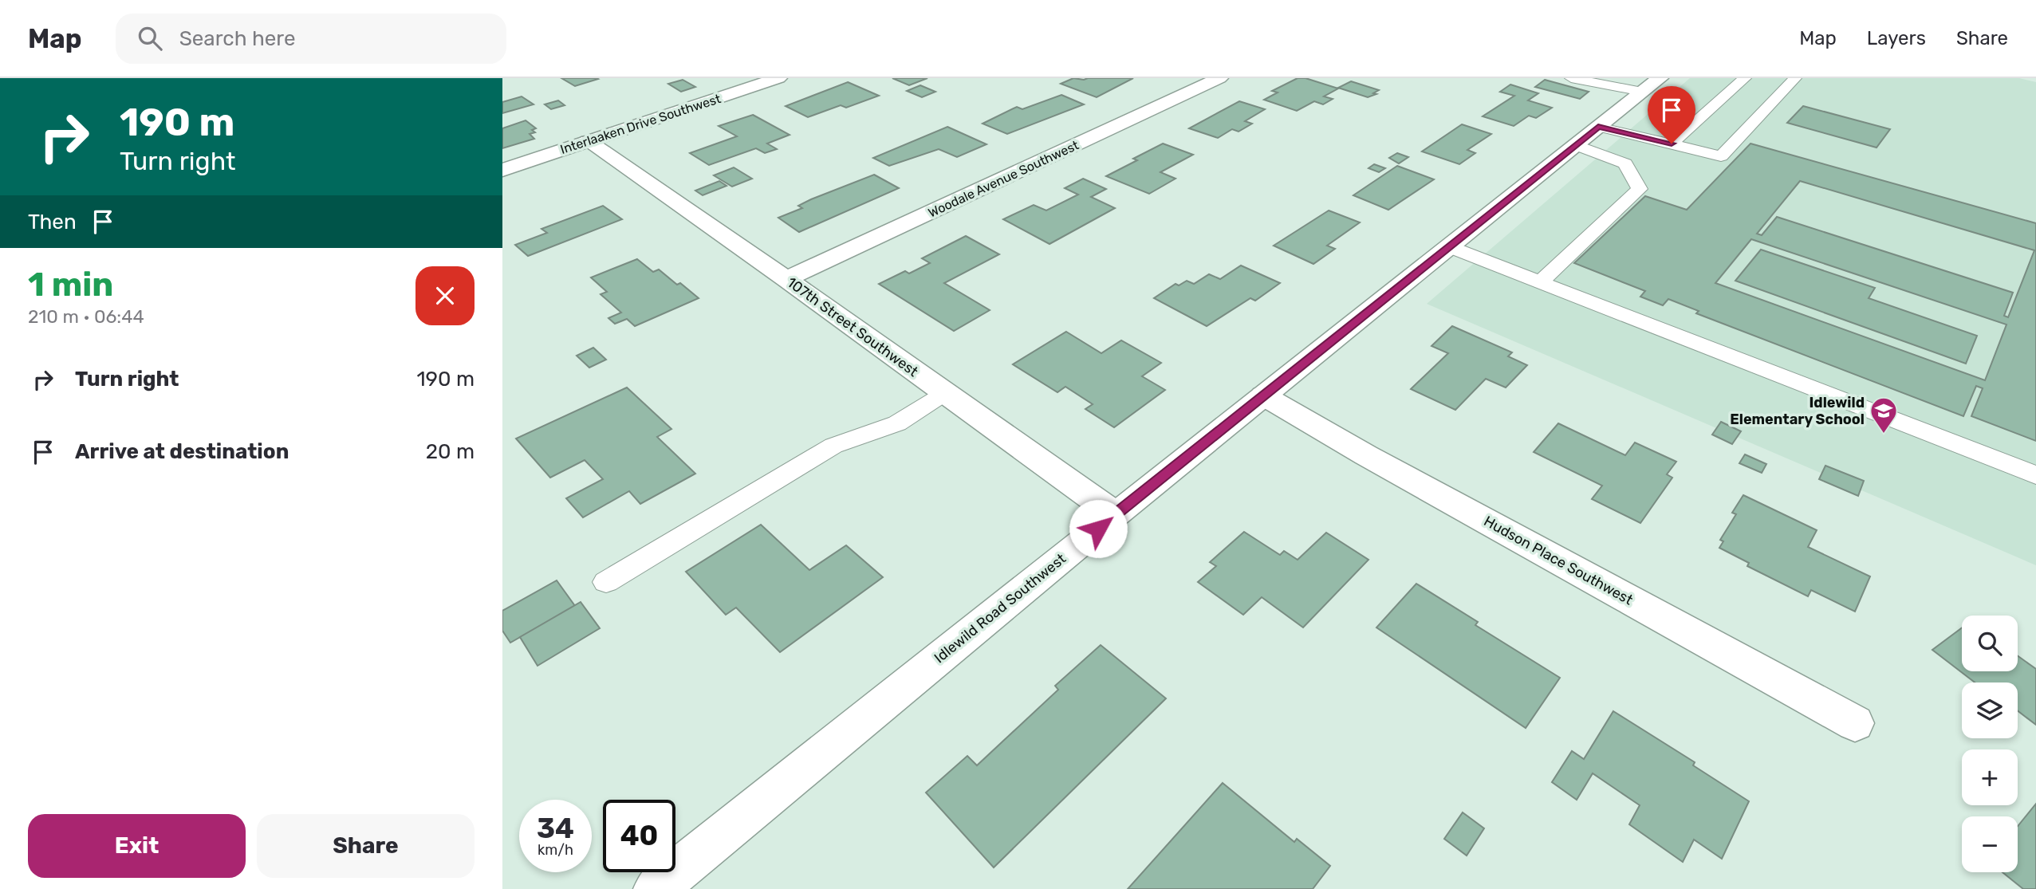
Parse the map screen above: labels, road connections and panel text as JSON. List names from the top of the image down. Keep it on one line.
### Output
{"streets":{"street":["Interlaaken Drive Southwest","Woodale Avenue Southwest","107th Street Southwest","Hudson Place Southwest","Idlewild Road Southwest"]},"crossings":[["Interlaaken Drive Southwest","107th Street Southwest"],["Woodale Avenue Southwest","107th Street Southwest"],["107th Street Southwest","Idlewild Road Southwest"],["Hudson Place Southwest","Idlewild Road Southwest"]],"places":{"school or university":["Idlewild Elementary School"]},"page":{"header":"Map","search":"Search here","nav":["Map","Layers","Share"],"turn":["190 m","Turn right"],"then":"Then","heading":["1 min","210 m · 06:44"],"list":[{"name":"Turn right","value":"190 m"},{"name":"Arrive at destination","value":"20 m"}],"map_buttons":["+","−"],"speed":"34 km/h","limit":"40","buttons":["Exit","Share"]}}
